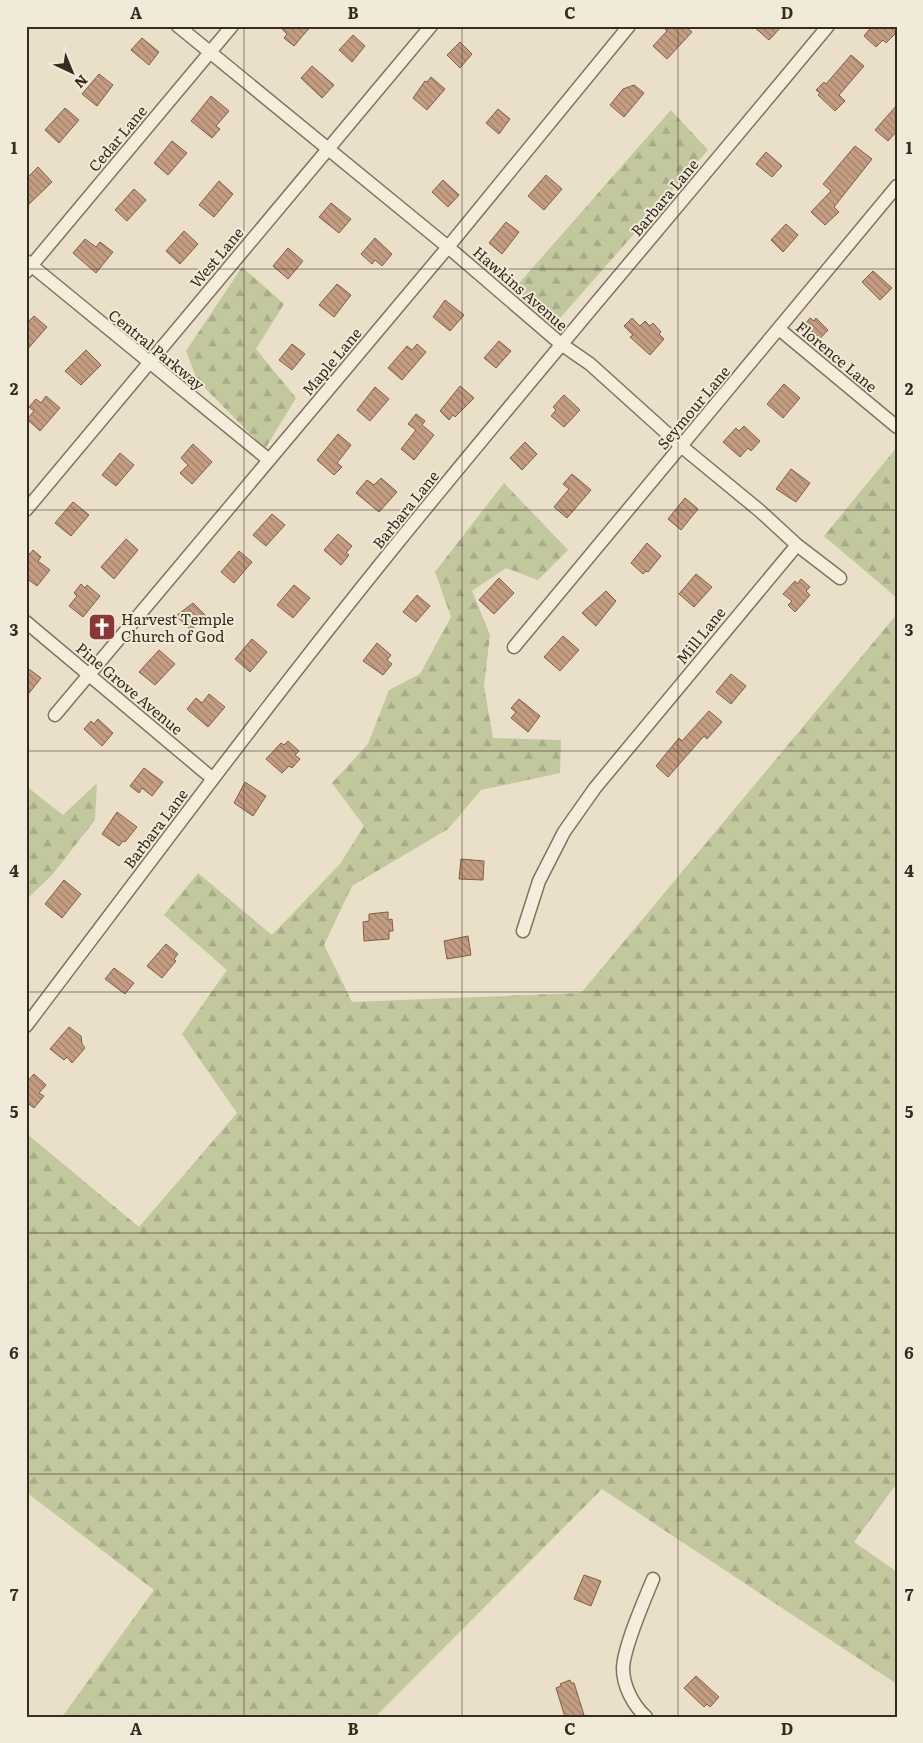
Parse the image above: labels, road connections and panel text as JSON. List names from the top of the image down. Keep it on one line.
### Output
{"streets":{"street":["Cedar Lane","Barbara Lane","West Lane","Hawkins Avenue","Central Parkway","Florence Lane","Maple Lane","Seymour Lane","Mill Lane","Pine Grove Avenue"]},"crossings":[["Cedar Lane","Hawkins Avenue"],["Cedar Lane","Central Parkway"],["Barbara Lane","Hawkins Avenue"],["Barbara Lane","Pine Grove Avenue"],["West Lane","Hawkins Avenue"],["West Lane","Central Parkway"],["Hawkins Avenue","Maple Lane"],["Hawkins Avenue","Seymour Lane"],["Hawkins Avenue","Mill Lane"],["Central Parkway","Maple Lane"],["Florence Lane","Seymour Lane"],["Maple Lane","Pine Grove Avenue"]],"places":{"church":["Harvest Temple Church of God"]},"north":"bottom right","grid":{"columns":["A","B","C","D"],"rows":["1","2","3","4","5","6","7"]}}
